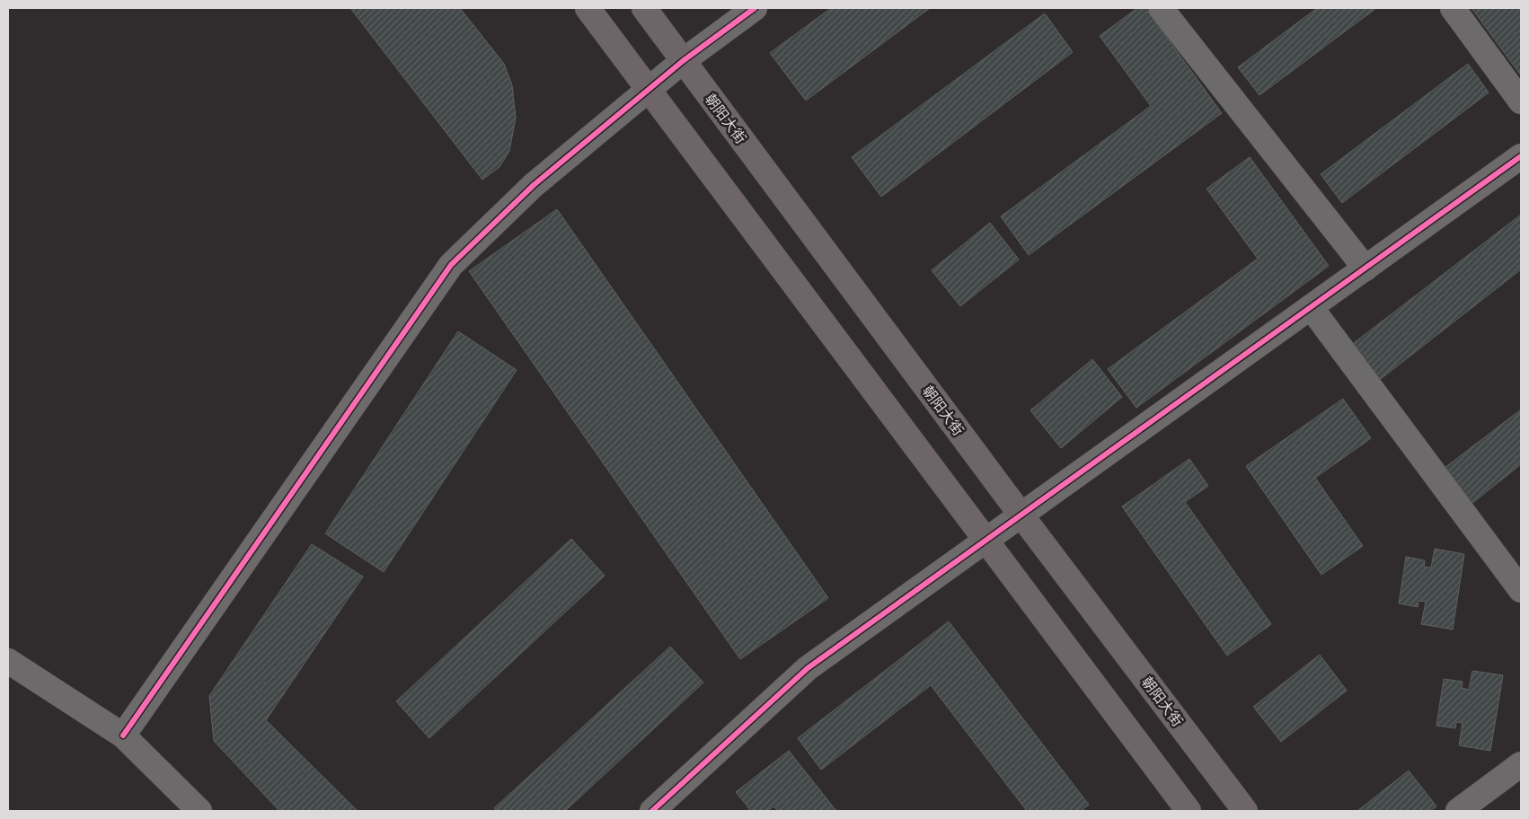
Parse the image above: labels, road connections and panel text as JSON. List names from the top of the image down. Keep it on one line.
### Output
{"streets":{"main road":["朝阳大街"]}}
